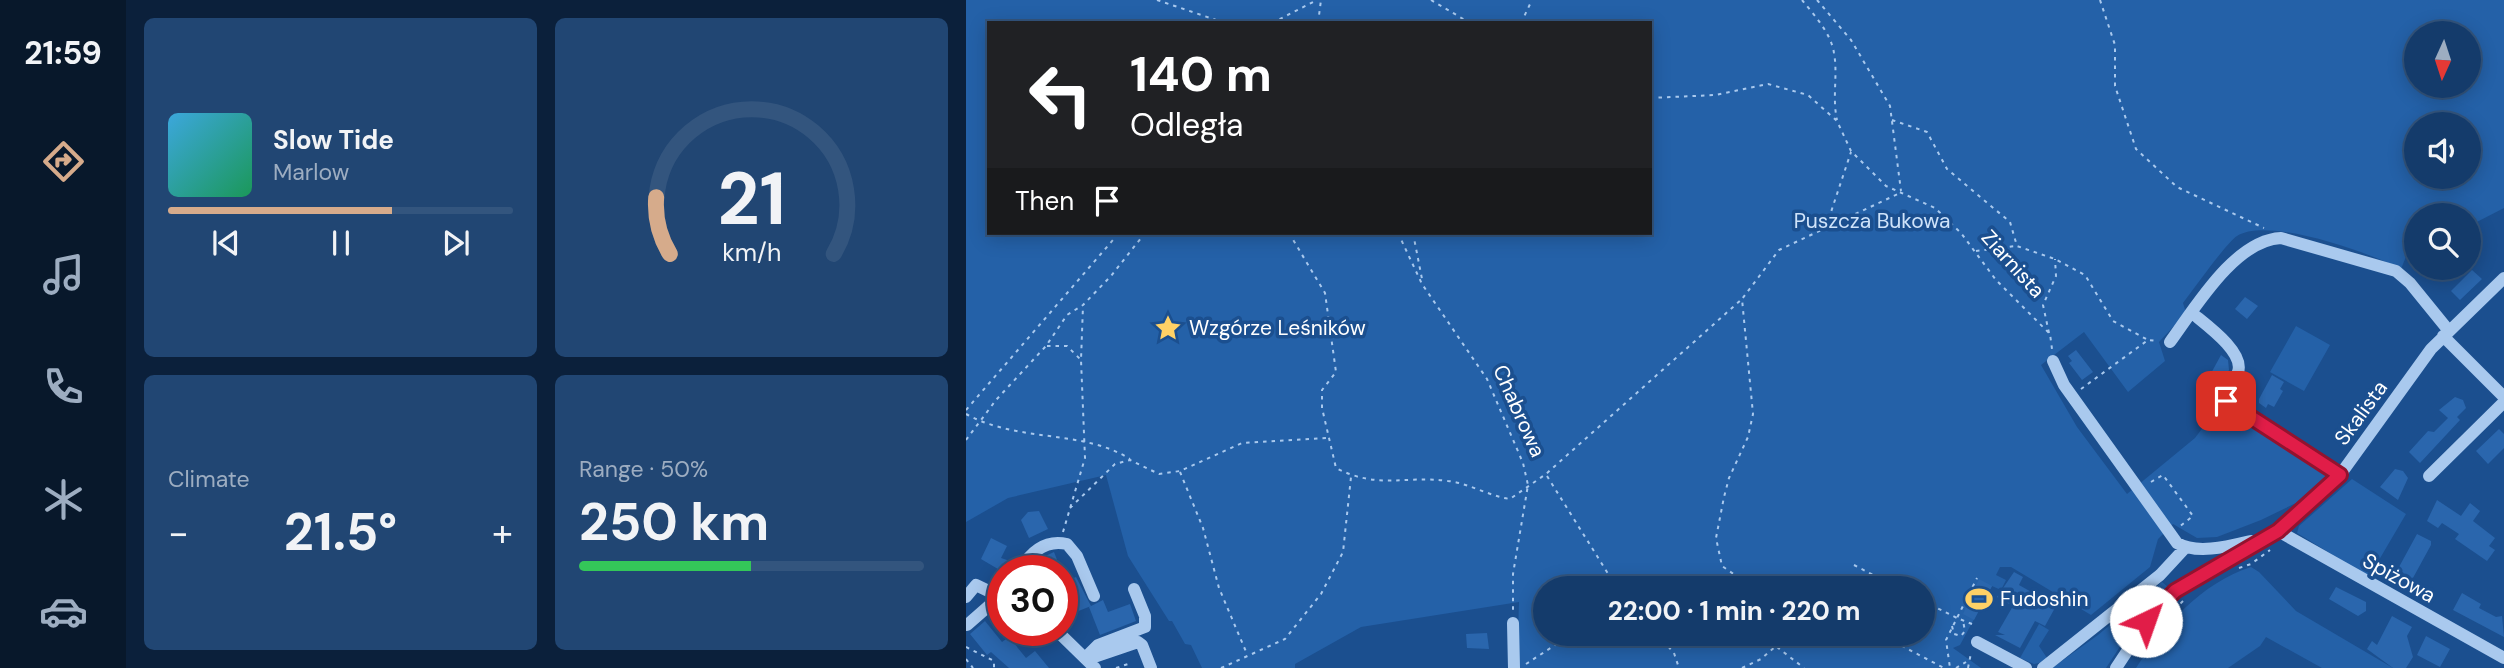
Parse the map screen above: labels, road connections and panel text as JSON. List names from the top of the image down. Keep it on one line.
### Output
{"streets":{"street":["Skalista","Spiżowa"],"path":["Ziarnista","Chabrowa"]},"crossings":[["Skalista","Spiżowa"]],"parks":["Puszcza Bukowa"],"places":{"place":["Wzgórze Leśników"],"sports":["Fudoshin"]},"north":"bottom","page":{"tabs":"21:59","turn":["140 m","Odległa"],"song":["Slow Tide","Marlow"],"then":"Then","tile":["Climate",["Range · 50%","250 km"]],"heat":["−","21.5°","+"],"limit":"30","trip":"22:00 · 1 min · 220 m","gauge":["21","km/h"]}}
